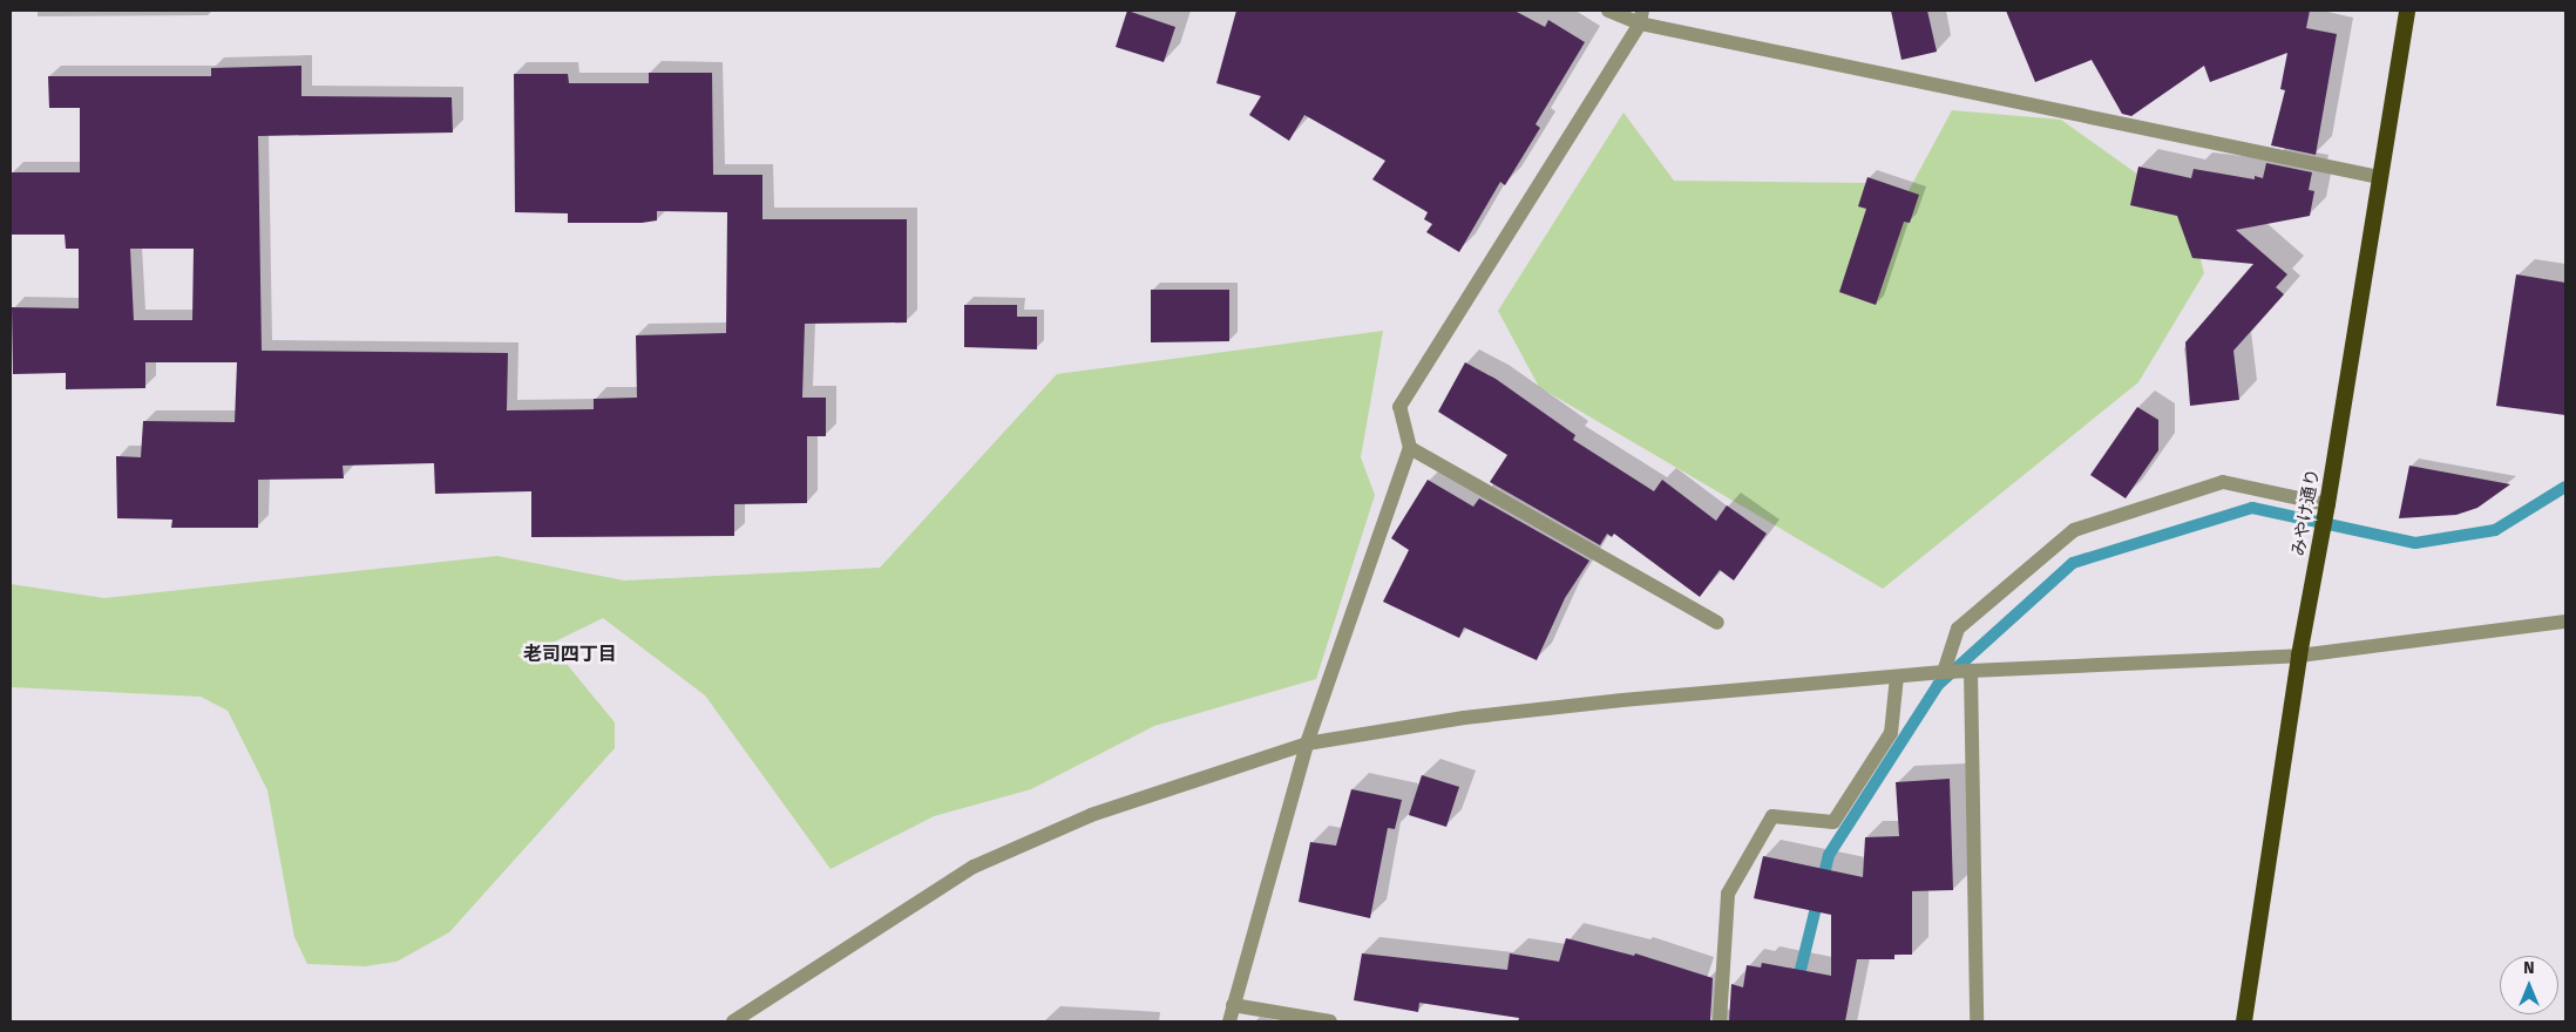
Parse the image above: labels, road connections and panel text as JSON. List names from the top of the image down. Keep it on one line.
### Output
{"streets":{"highway":["みやけ通り"]},"districts":["老司四丁目"],"north":"top"}
